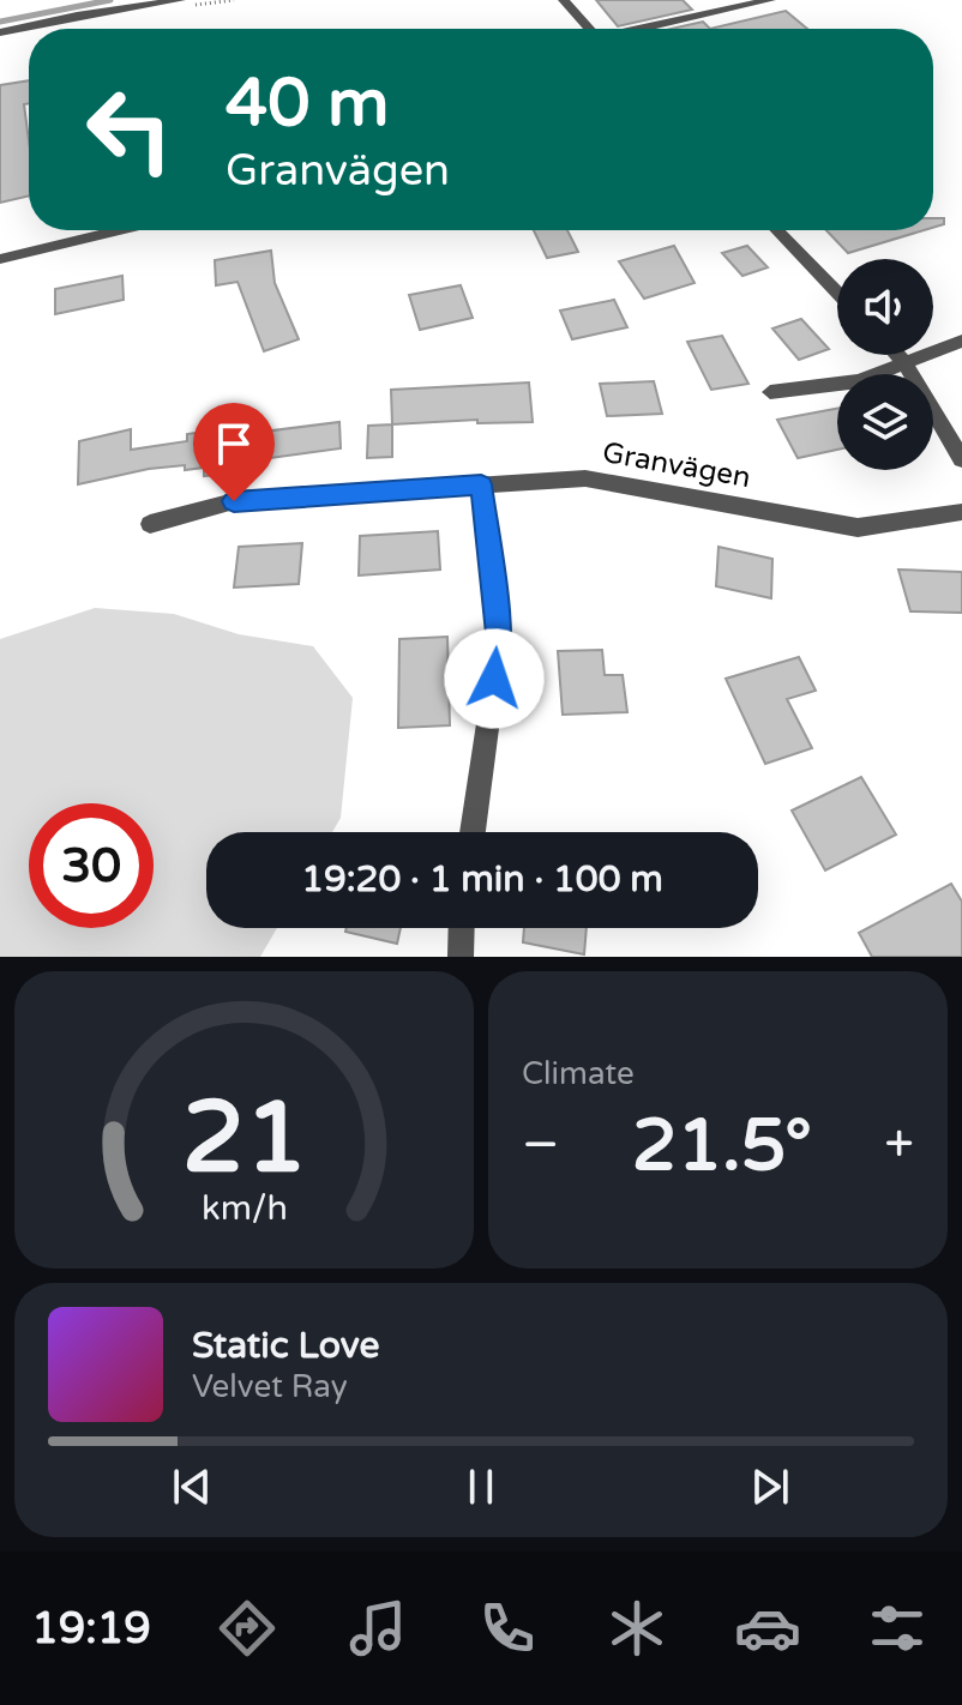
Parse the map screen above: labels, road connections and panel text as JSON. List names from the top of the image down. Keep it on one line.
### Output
{"streets":{"street":["Granvägen"]},"page":{"turn":["40 m","Granvägen"],"limit":"30","trip":"19:20 · 1 min · 100 m","tile":"Climate","heat":["−","21.5°","+"],"song":["Static Love","Velvet Ray"],"tabs":"19:19","gauge":["21","km/h"]}}
